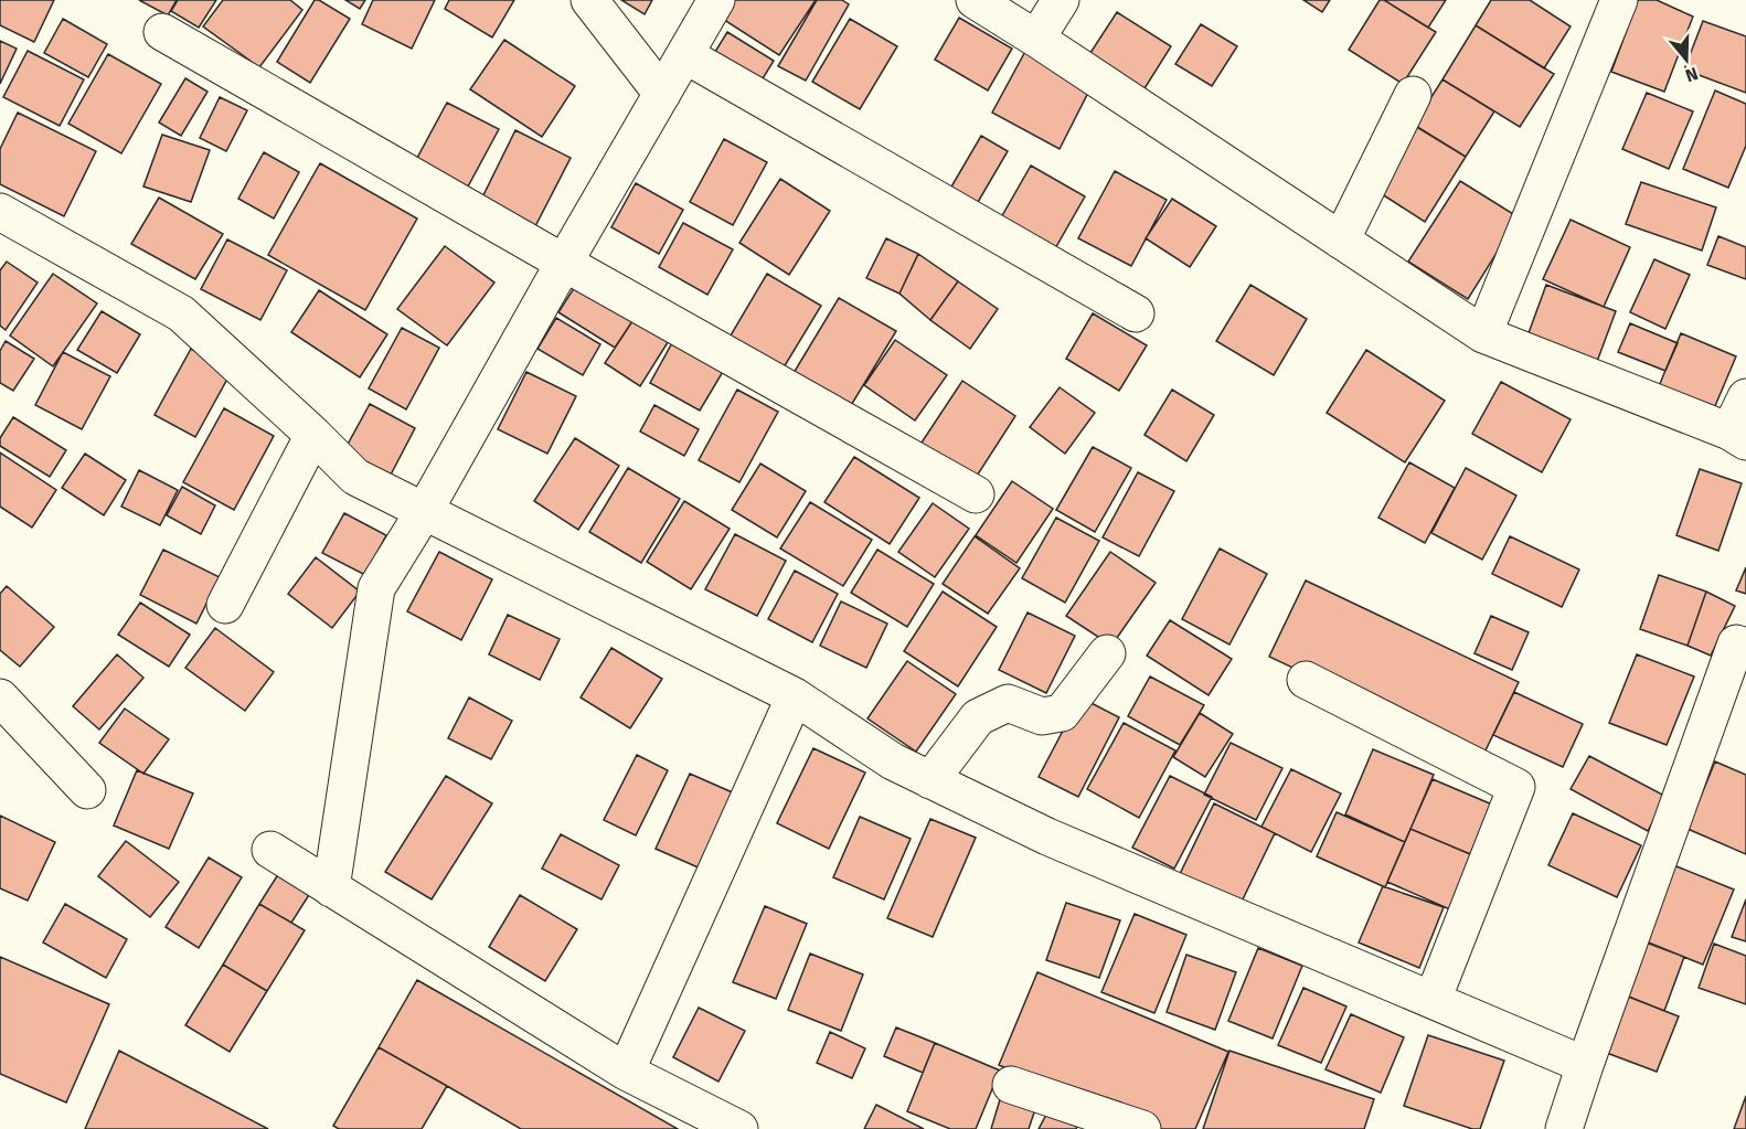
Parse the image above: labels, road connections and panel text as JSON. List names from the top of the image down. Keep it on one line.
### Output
{"north":"bottom"}
